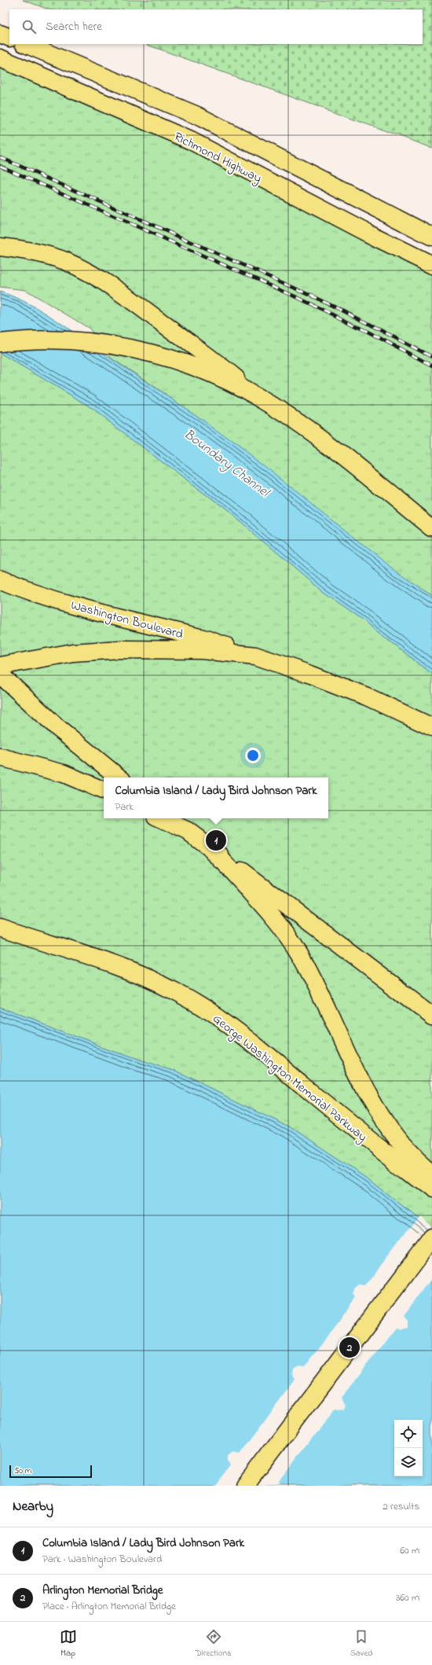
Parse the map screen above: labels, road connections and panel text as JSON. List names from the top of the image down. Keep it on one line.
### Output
{"streets":{"main road":["Richmond Highway","Washington Boulevard","George Washington Memorial Parkway"]},"water":["Boundary Channel"],"scale_bar":"50 m","page":{"search":"Search here","popup":["Columbia Island / Lady Bird Johnson Park","Park"],"pins":["1","2"],"scale":"50 m","heading":["Nearby","2 results"],"list":[{"mark":"1","name":"Columbia Island / Lady Bird Johnson Park","note":"Park · Washington Boulevard","value":"60 m"},{"mark":"2","name":"Arlington Memorial Bridge","note":"Place · Arlington Memorial Bridge","value":"360 m"}],"nav":["Map","Directions","Saved"]}}
